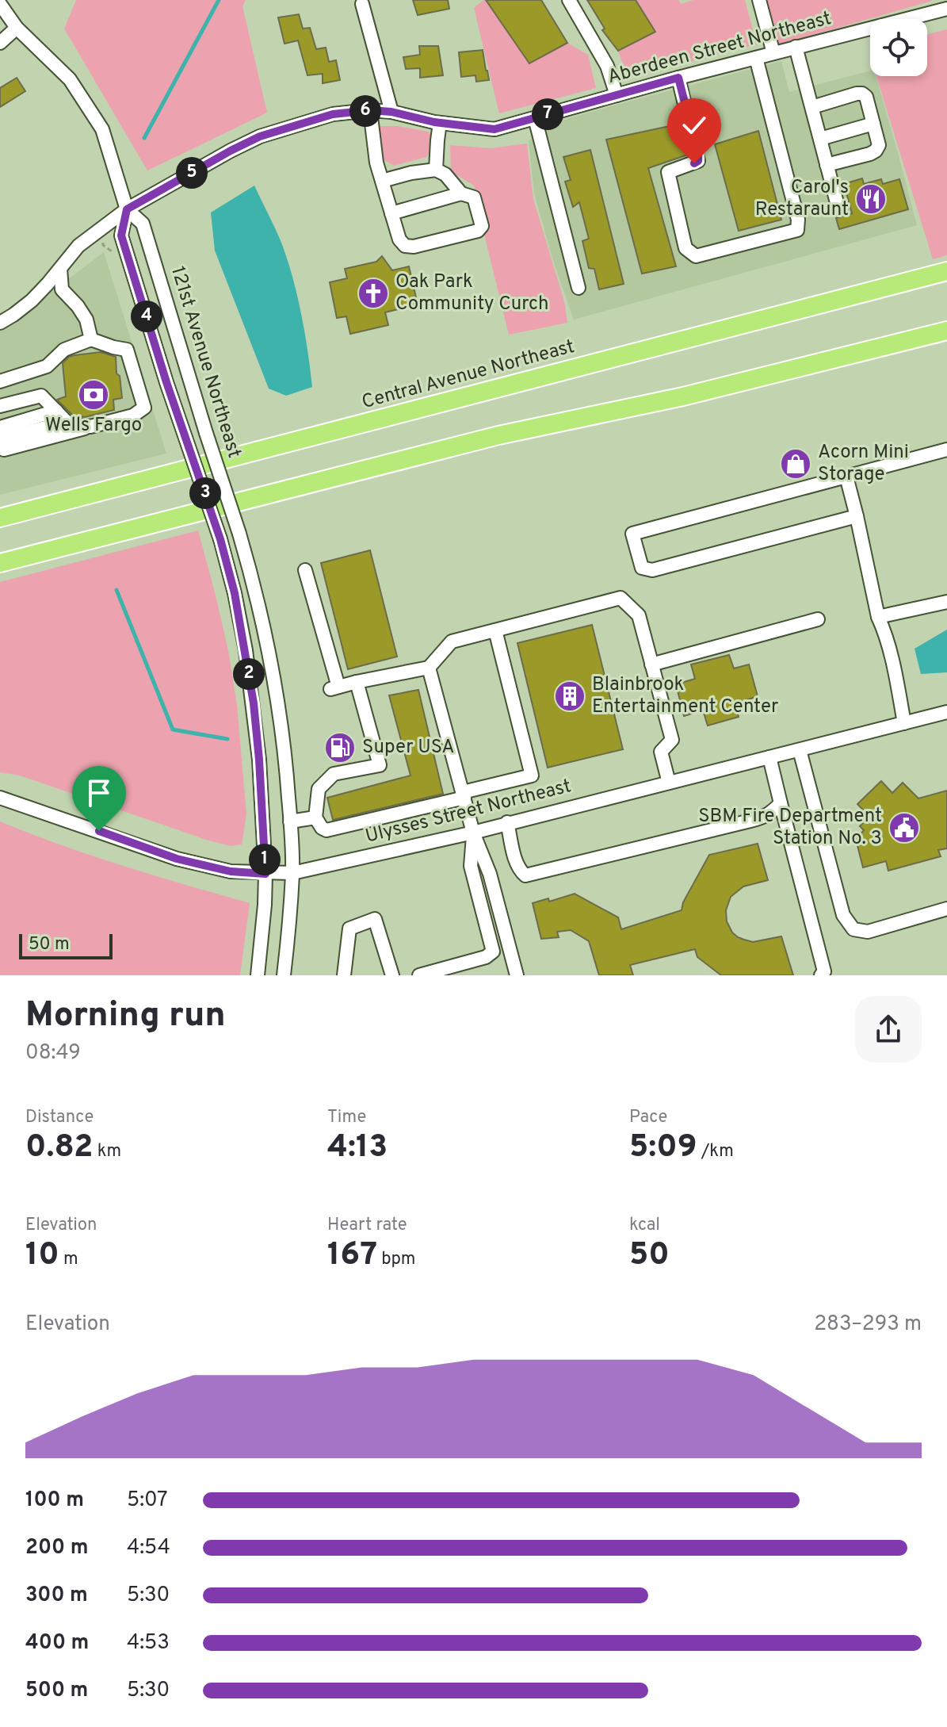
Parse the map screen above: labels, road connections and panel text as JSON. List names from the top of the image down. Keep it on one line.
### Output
{"streets":{"highway":["Central Avenue Northeast"],"street":["Aberdeen Street Northeast","121st Avenue Northeast","Ulysses Street Northeast"]},"crossings":[["Aberdeen Street Northeast","121st Avenue Northeast"],["121st Avenue Northeast","Ulysses Street Northeast"]],"places":{"restaurant":["Carol's Restaraunt"],"church":["Oak Park Community Curch"],"bank":["Wells Fargo"],"shop":["Acorn Mini Storage"],"building":["Blainbrook Entertainment Center"],"fuel station":["Super USA"],"public building":["SBM Fire Department Station No. 3"]},"scale_bar":"50 m","page":{"pins":["6","7","5","4","3","2","1"],"scale":"50 m","heading":["Morning run","08:49"],"stats":[["Distance","0.82 km"],["Time","4:13"],["Pace","5:09 /km"],["Elevation","10 m"],["Heart rate","167 bpm"],["kcal","50"]],"chart":["Elevation","283–293 m"],"list":[{"name":"100 m","note":"5:07"},{"name":"200 m","note":"4:54"},{"name":"300 m","note":"5:30"},{"name":"400 m","note":"4:53"},{"name":"500 m","note":"5:30"}]}}
